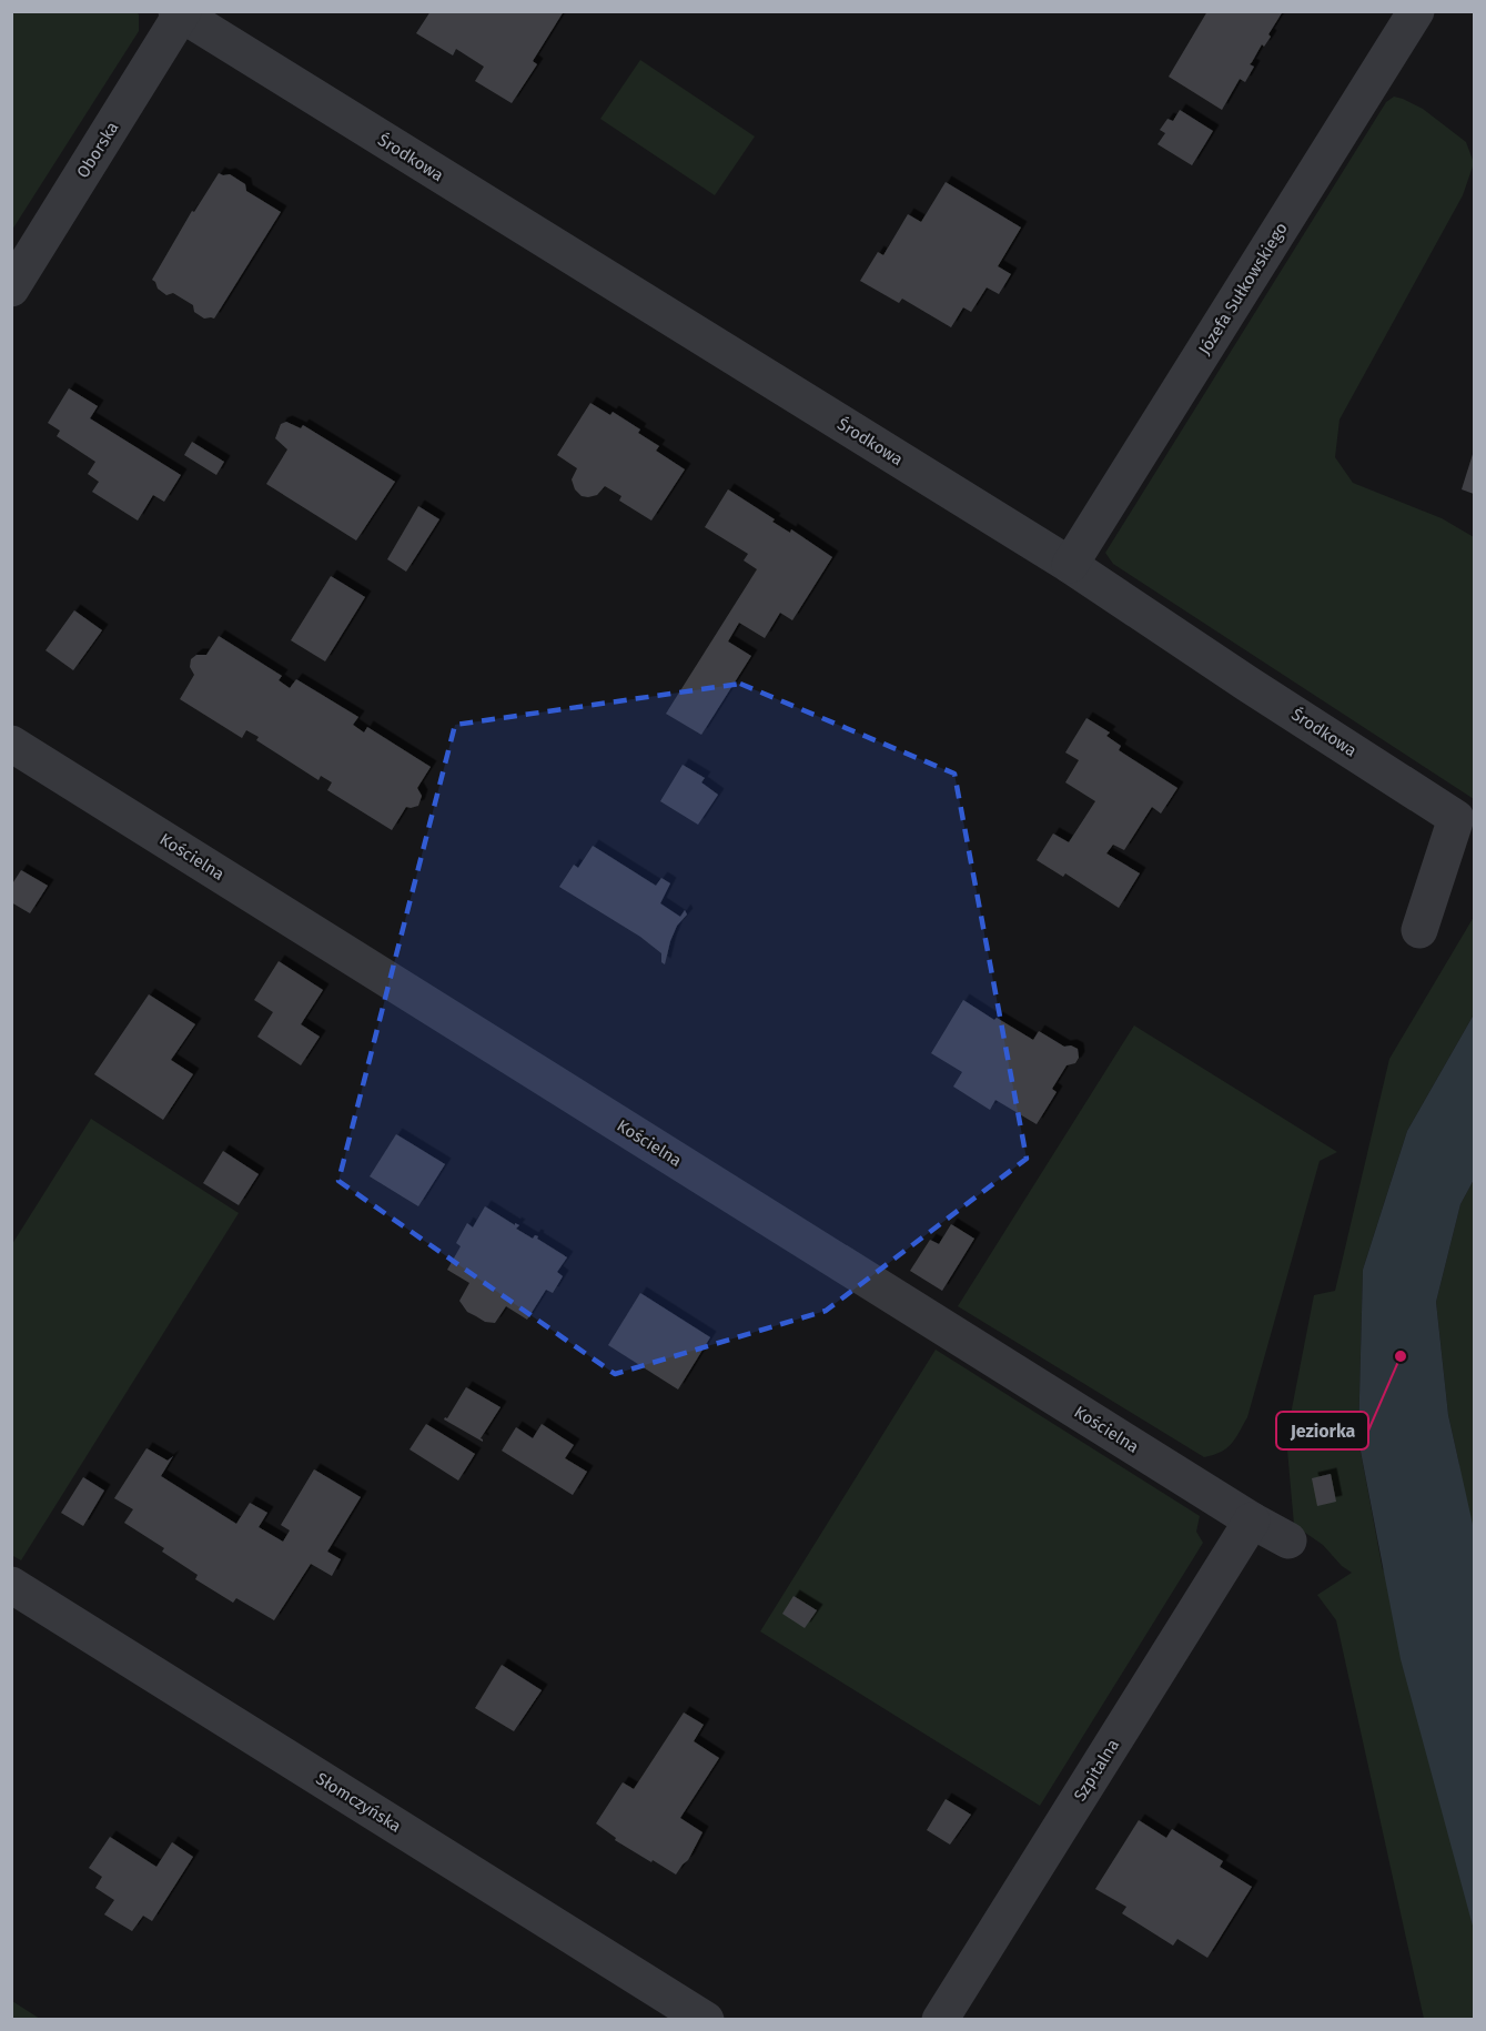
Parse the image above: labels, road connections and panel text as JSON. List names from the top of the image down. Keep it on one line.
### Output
{"streets":{"street":["Oborska","Środkowa","Józefa Sułkowskiego","Kościelna","Szpitalna","Słomczyńska"]},"crossings":[["Oborska","Środkowa"],["Środkowa","Józefa Sułkowskiego"],["Kościelna","Szpitalna"]],"places":["Jeziorka"]}
